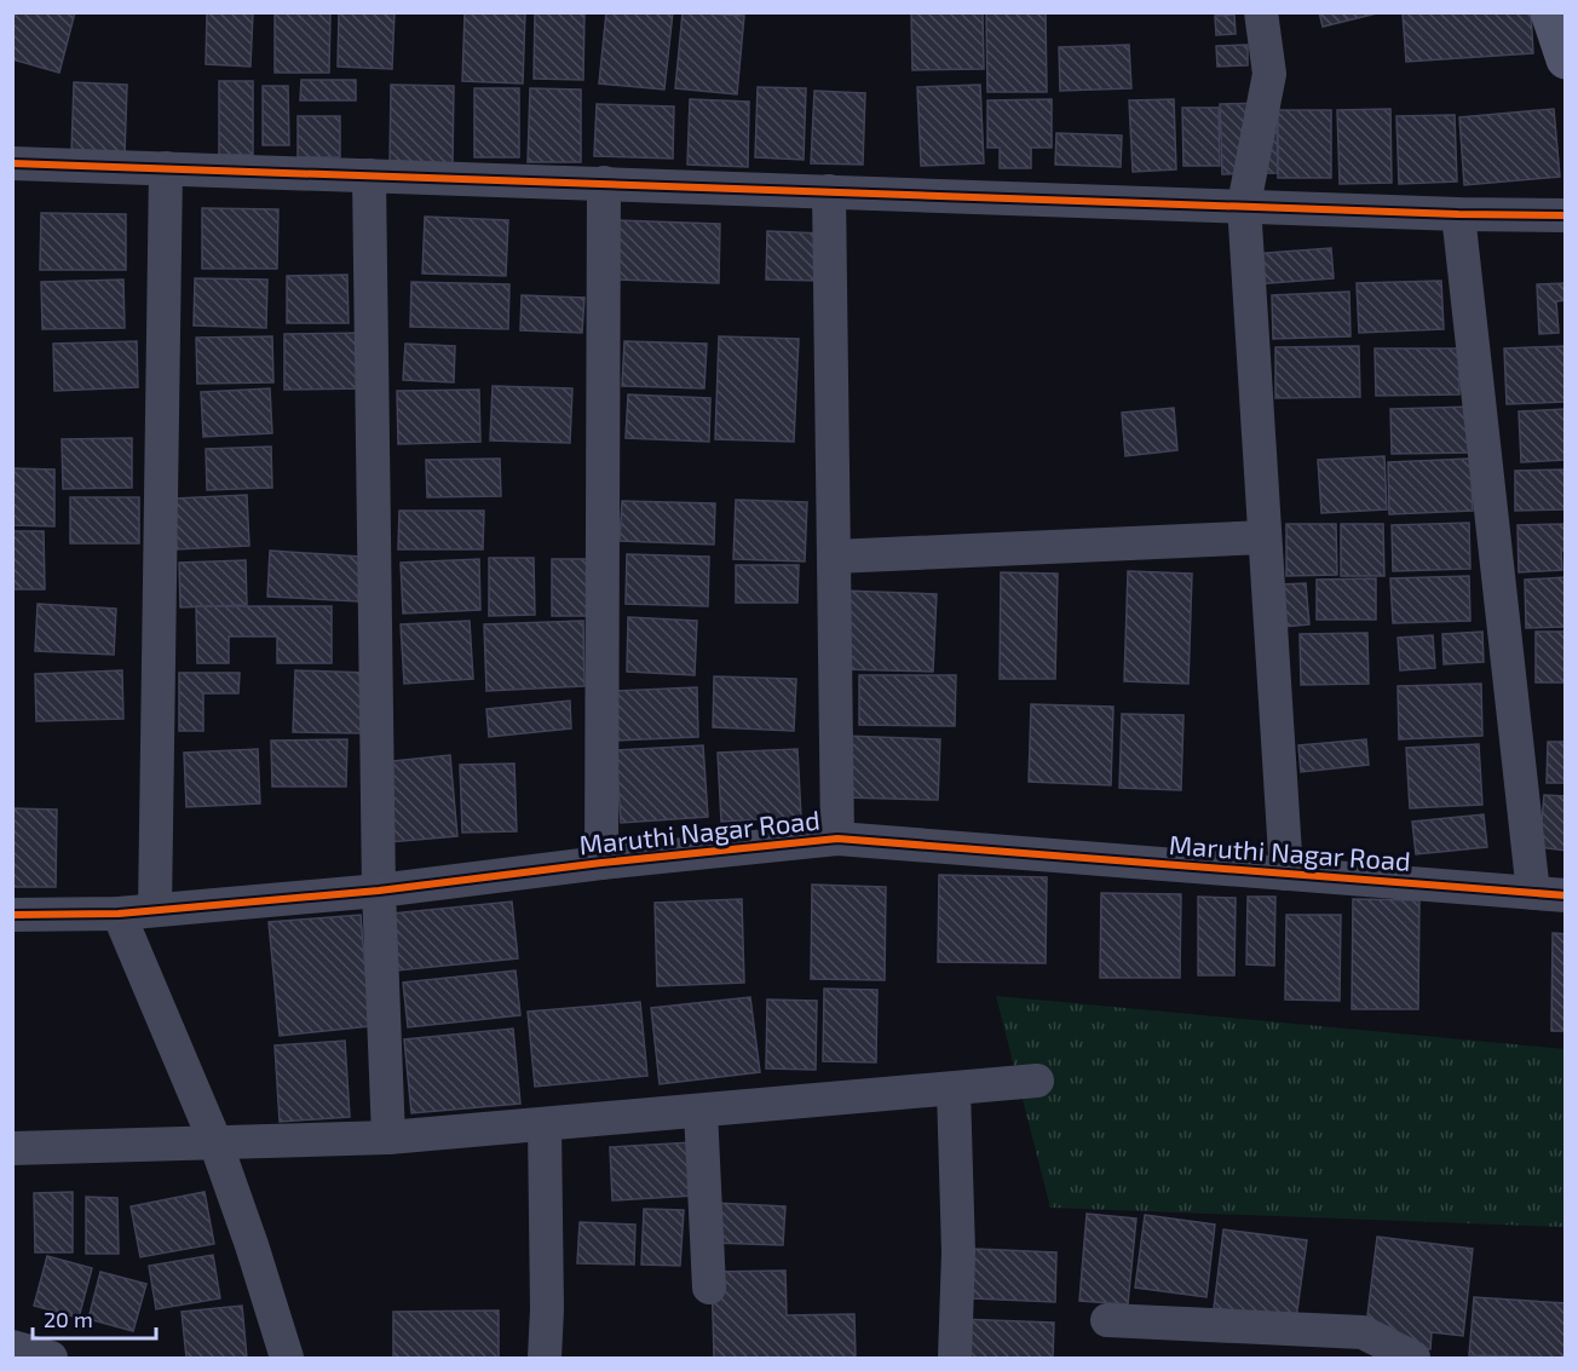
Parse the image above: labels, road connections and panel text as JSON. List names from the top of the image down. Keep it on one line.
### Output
{"streets":{"street":["Maruthi Nagar Road"]},"scale_bar":"20 m"}
